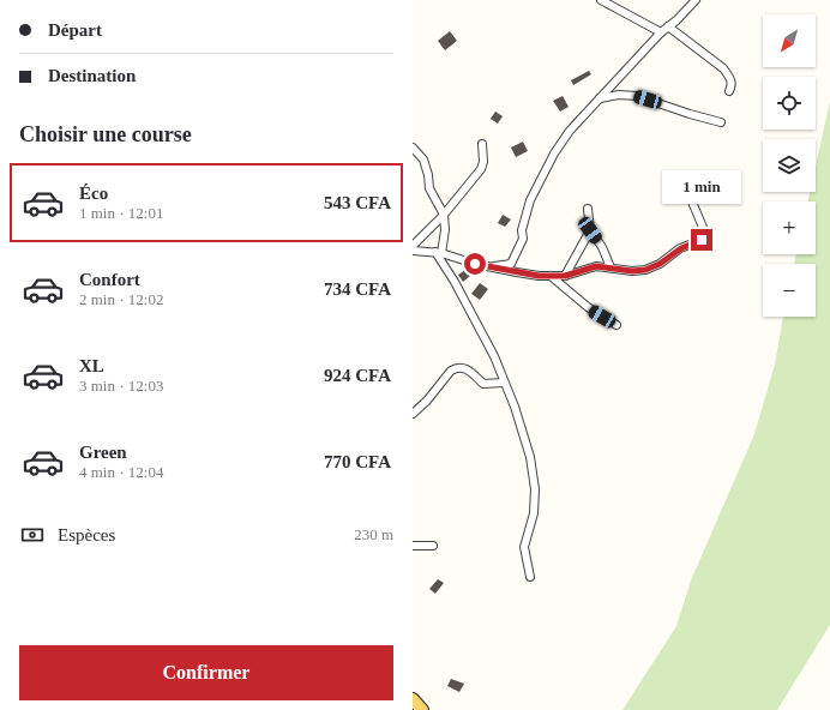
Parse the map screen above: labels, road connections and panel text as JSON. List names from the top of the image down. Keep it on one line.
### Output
{"north":"bottom left","page":{"banner":["Départ","Destination"],"map_buttons":["+","−"],"heading":"Choisir une course","list":[{"name":"Éco","note":"1 min · 12:01","value":"543 CFA"},{"name":"Confort","note":"2 min · 12:02","value":"734 CFA"},{"name":"XL","note":"3 min · 12:03","value":"924 CFA"},{"name":"Green","note":"4 min · 12:04","value":"770 CFA"}],"bubble":"1 min","pay":["Espèces","230 m"],"buttons":"Confirmer"}}
